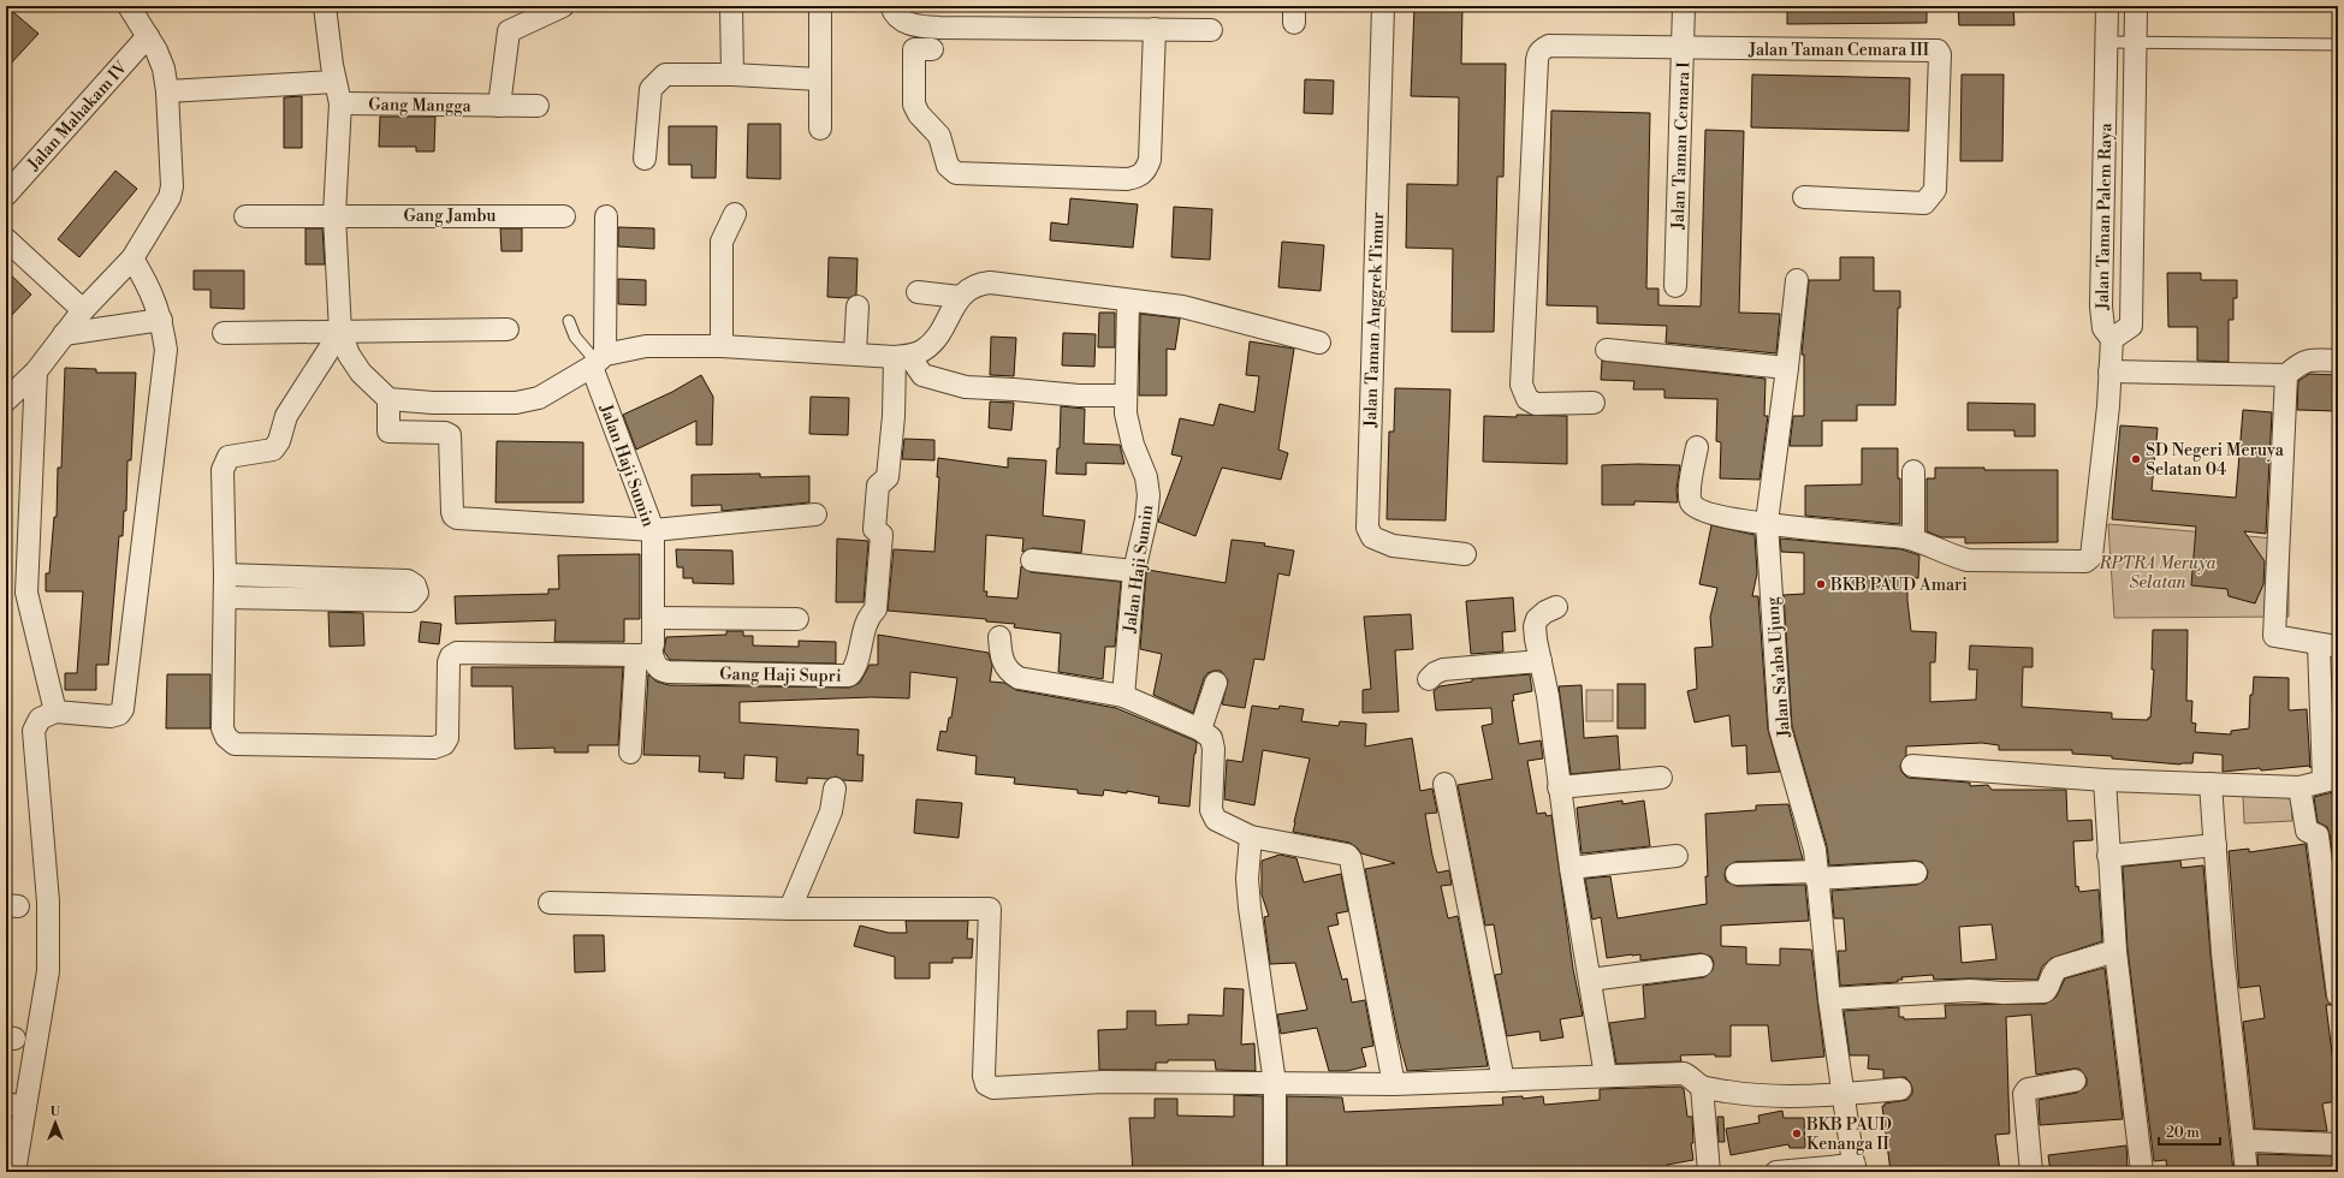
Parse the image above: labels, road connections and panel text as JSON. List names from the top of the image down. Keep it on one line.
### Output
{"streets":{"street":["Jalan Taman Cemara III","Gang Mangga","Jalan Mahakam IV","Jalan Taman Cemara I","Gang Jambu","Jalan Taman Palem Raya","Jalan Taman Anggrek Timur","Jalan Haji Sumin","Jalan Sa'aba Ujung","Gang Haji Supri"]},"crossings":[["Jalan Taman Cemara III","Jalan Taman Cemara I"],["Jalan Haji Sumin","Gang Haji Supri"]],"parks":["RPTRA Meruya Selatan"],"places":["SD Negeri Meruya Selatan 04","BKB PAUD Amari","BKB PAUD Kenanga II"],"scale_bar":"20 m","north":"top"}
